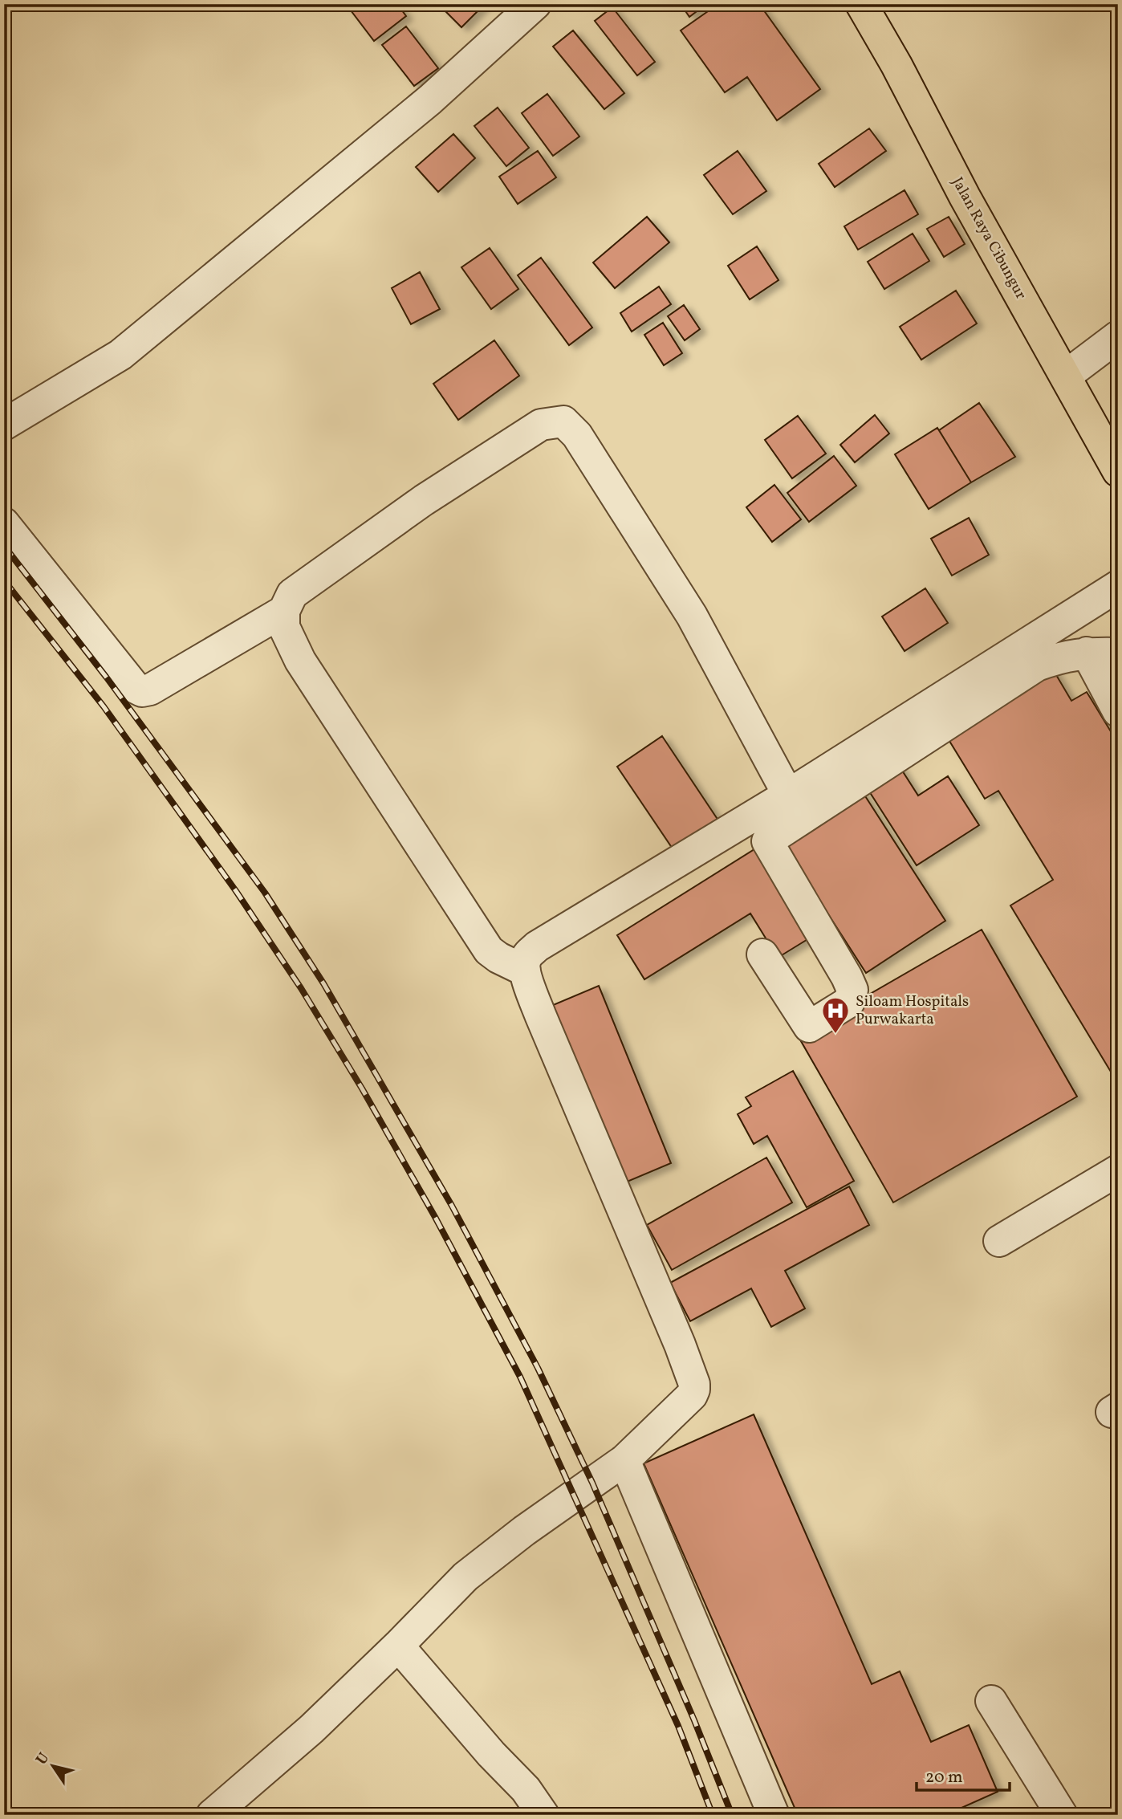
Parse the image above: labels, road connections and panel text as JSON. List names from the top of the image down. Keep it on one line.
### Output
{"streets":{"highway":["Jalan Raya Cibungur"]},"places":{"hospital":["Siloam Hospitals Purwakarta"]},"scale_bar":"20 m","north":"top left"}
